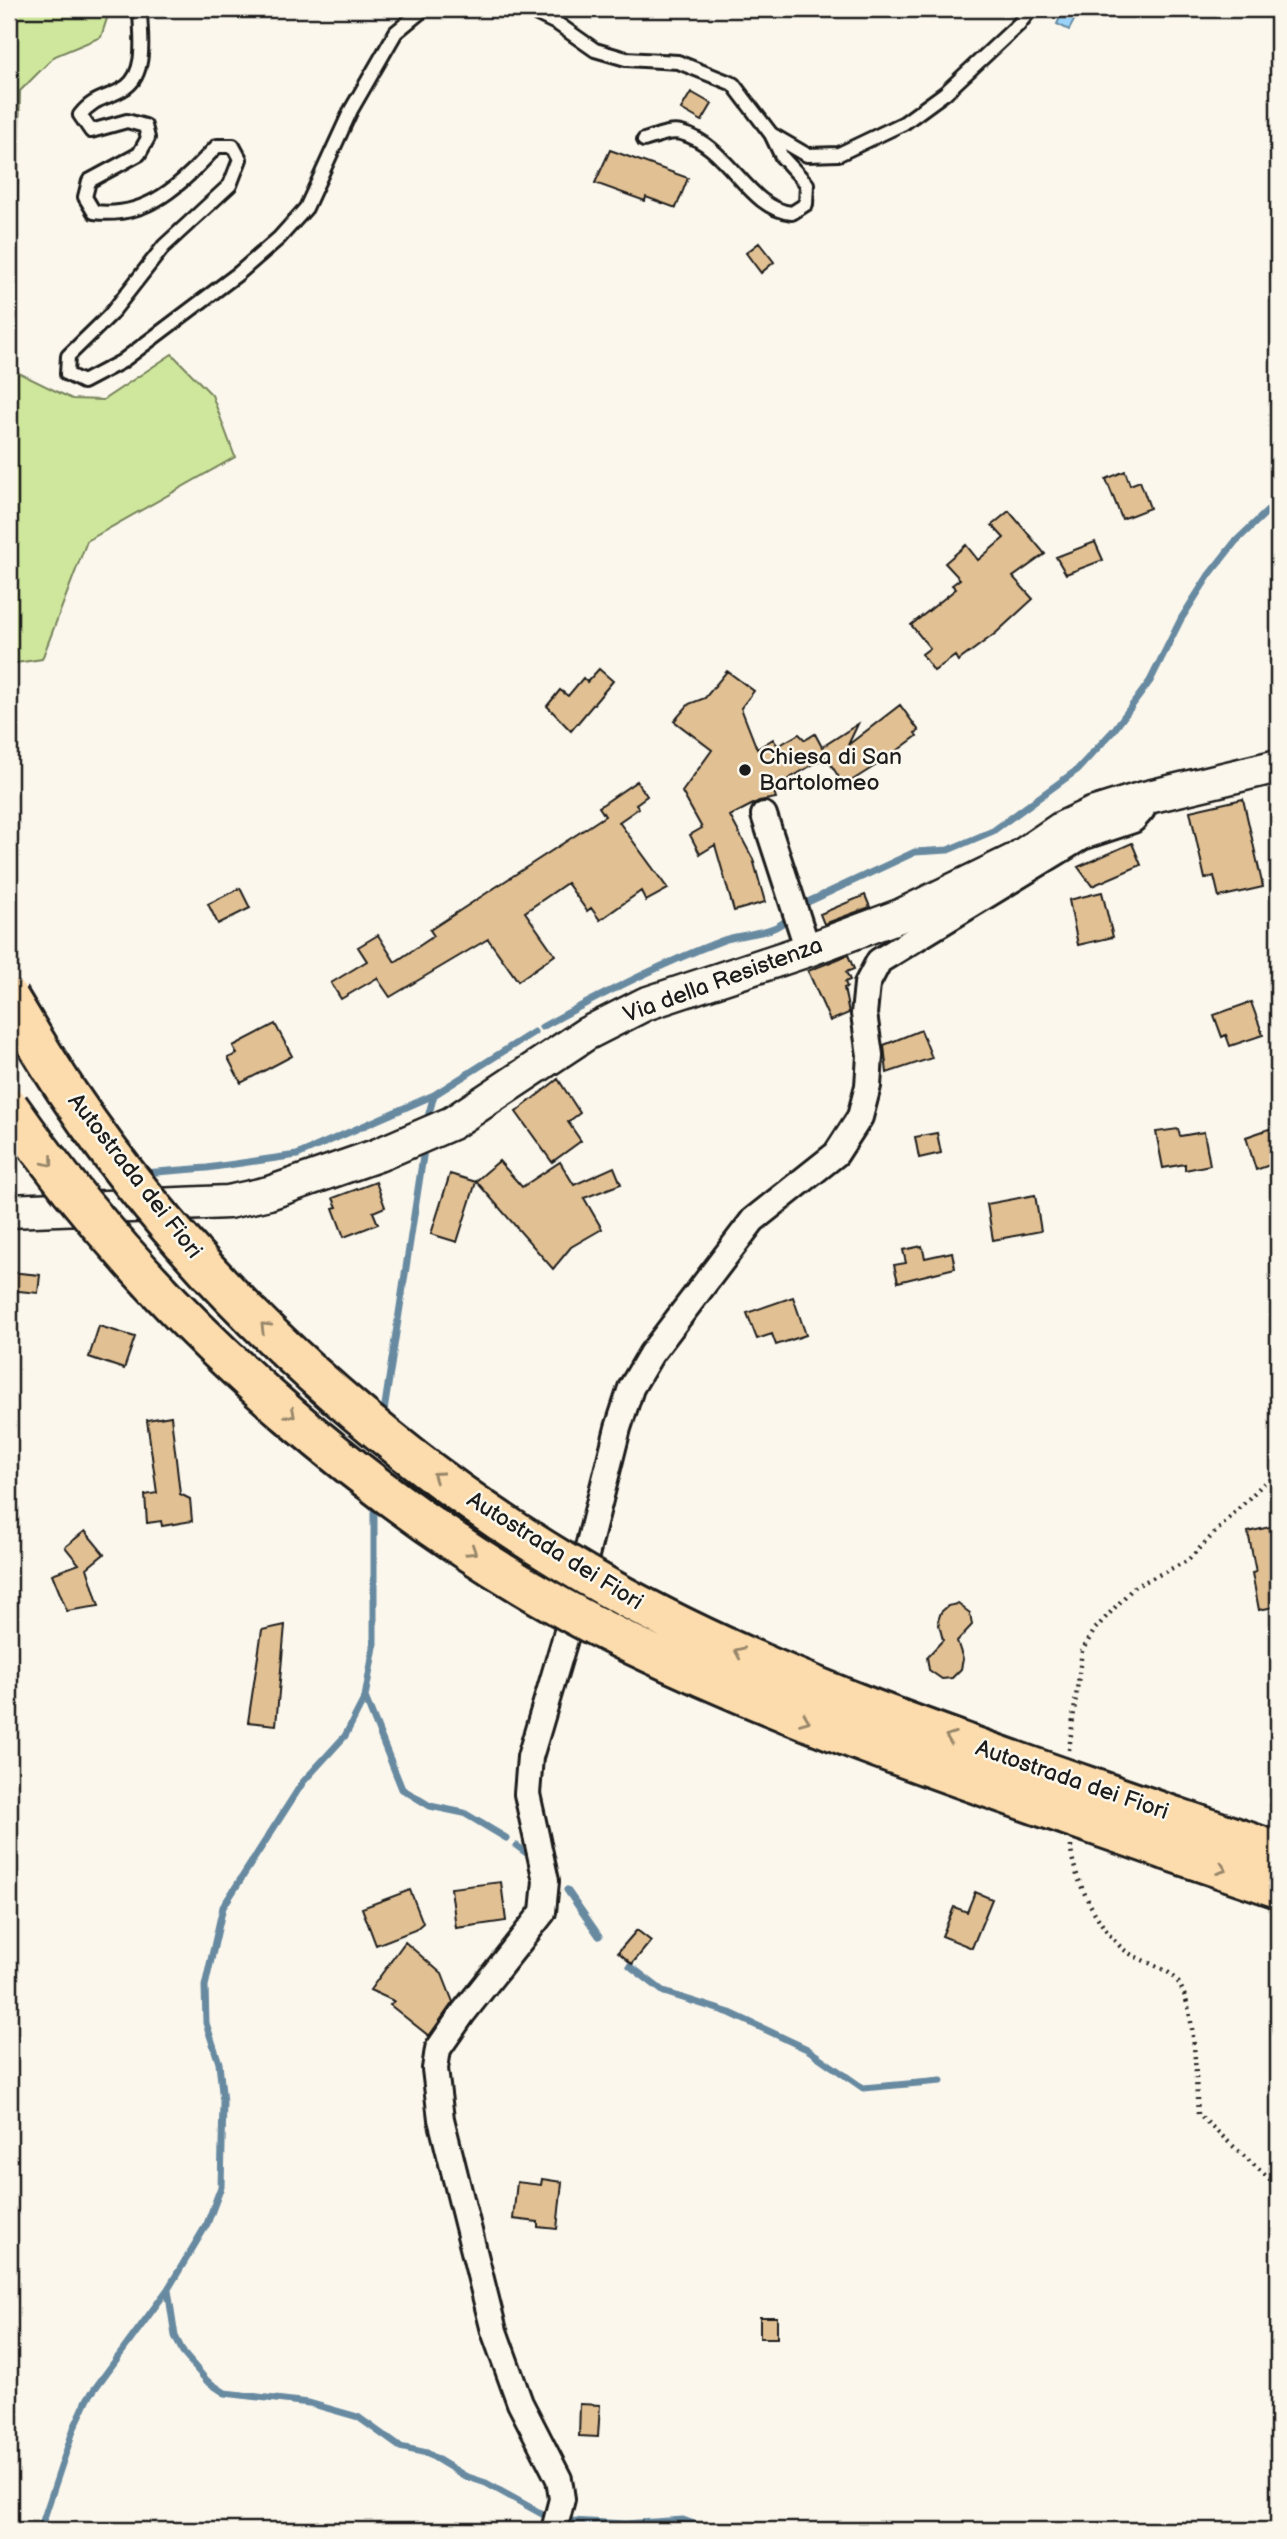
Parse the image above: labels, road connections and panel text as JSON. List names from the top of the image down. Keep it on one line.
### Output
{"streets":{"highway":["Autostrada dei Fiori"],"street":["Via della Resistenza"]},"places":["Chiesa di San Bartolomeo"]}
